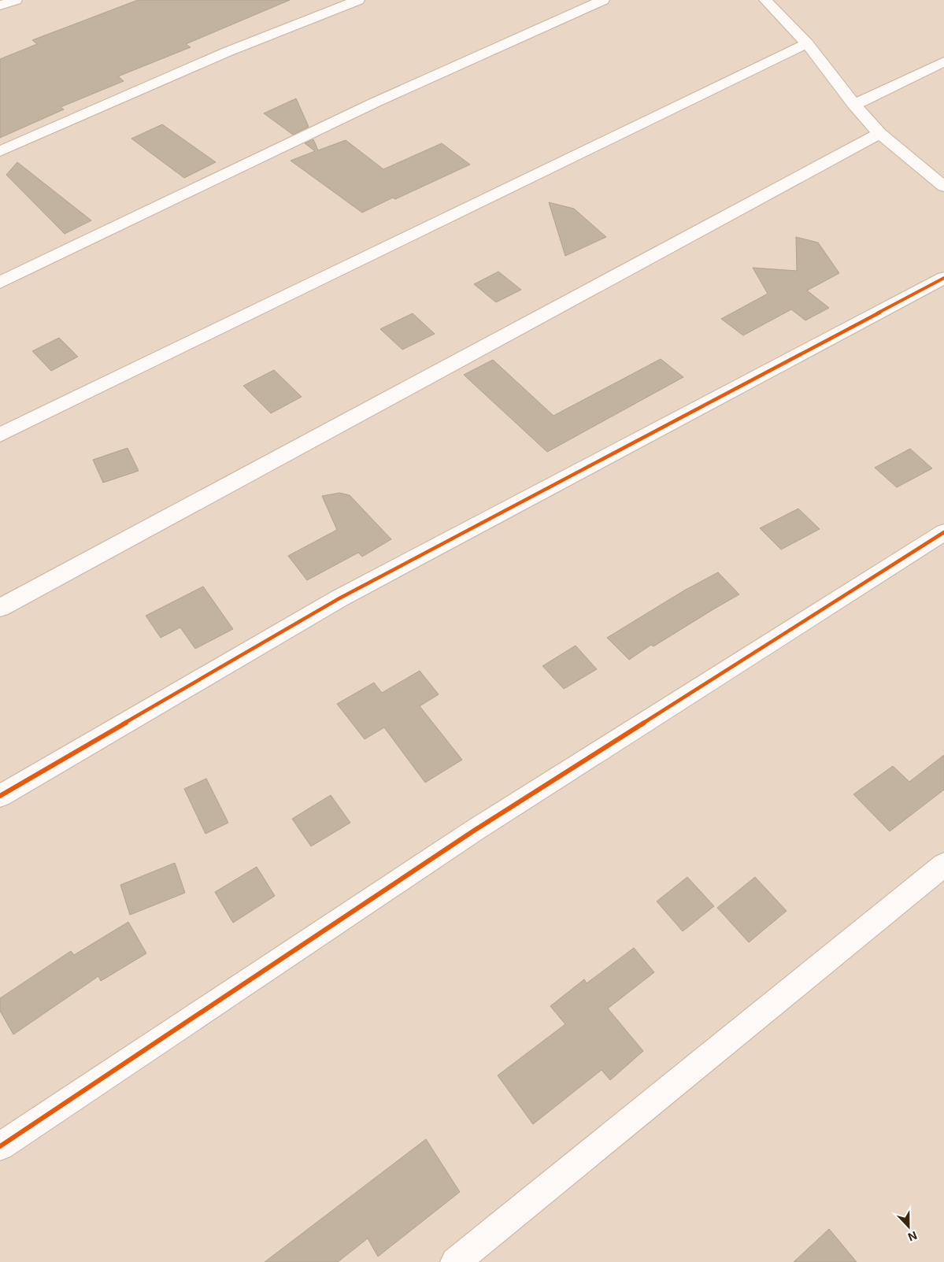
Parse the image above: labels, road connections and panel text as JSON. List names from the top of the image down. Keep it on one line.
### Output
{"north":"bottom"}
